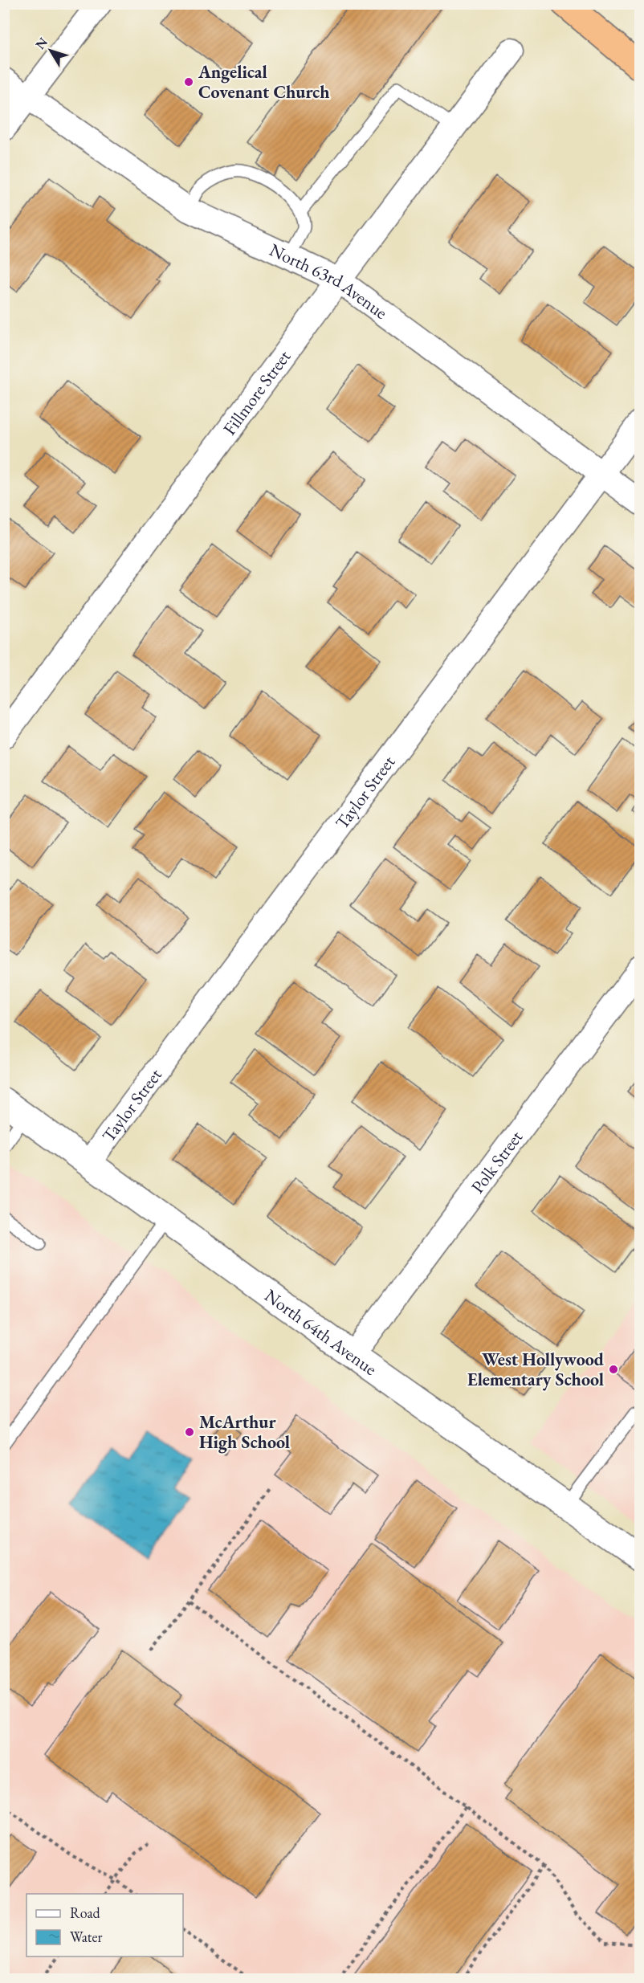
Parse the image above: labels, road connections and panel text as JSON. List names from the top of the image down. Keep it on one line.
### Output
{"streets":{"street":["North 63rd Avenue","Fillmore Street","Taylor Street","Polk Street","North 64th Avenue"]},"crossings":[["North 63rd Avenue","Fillmore Street"],["North 63rd Avenue","Taylor Street"],["Taylor Street","North 64th Avenue"],["Polk Street","North 64th Avenue"]],"places":["Angelical Covenant Church","West Hollywood Elementary School","McArthur High School"],"legend":["Road","Water"],"north":"top left"}
